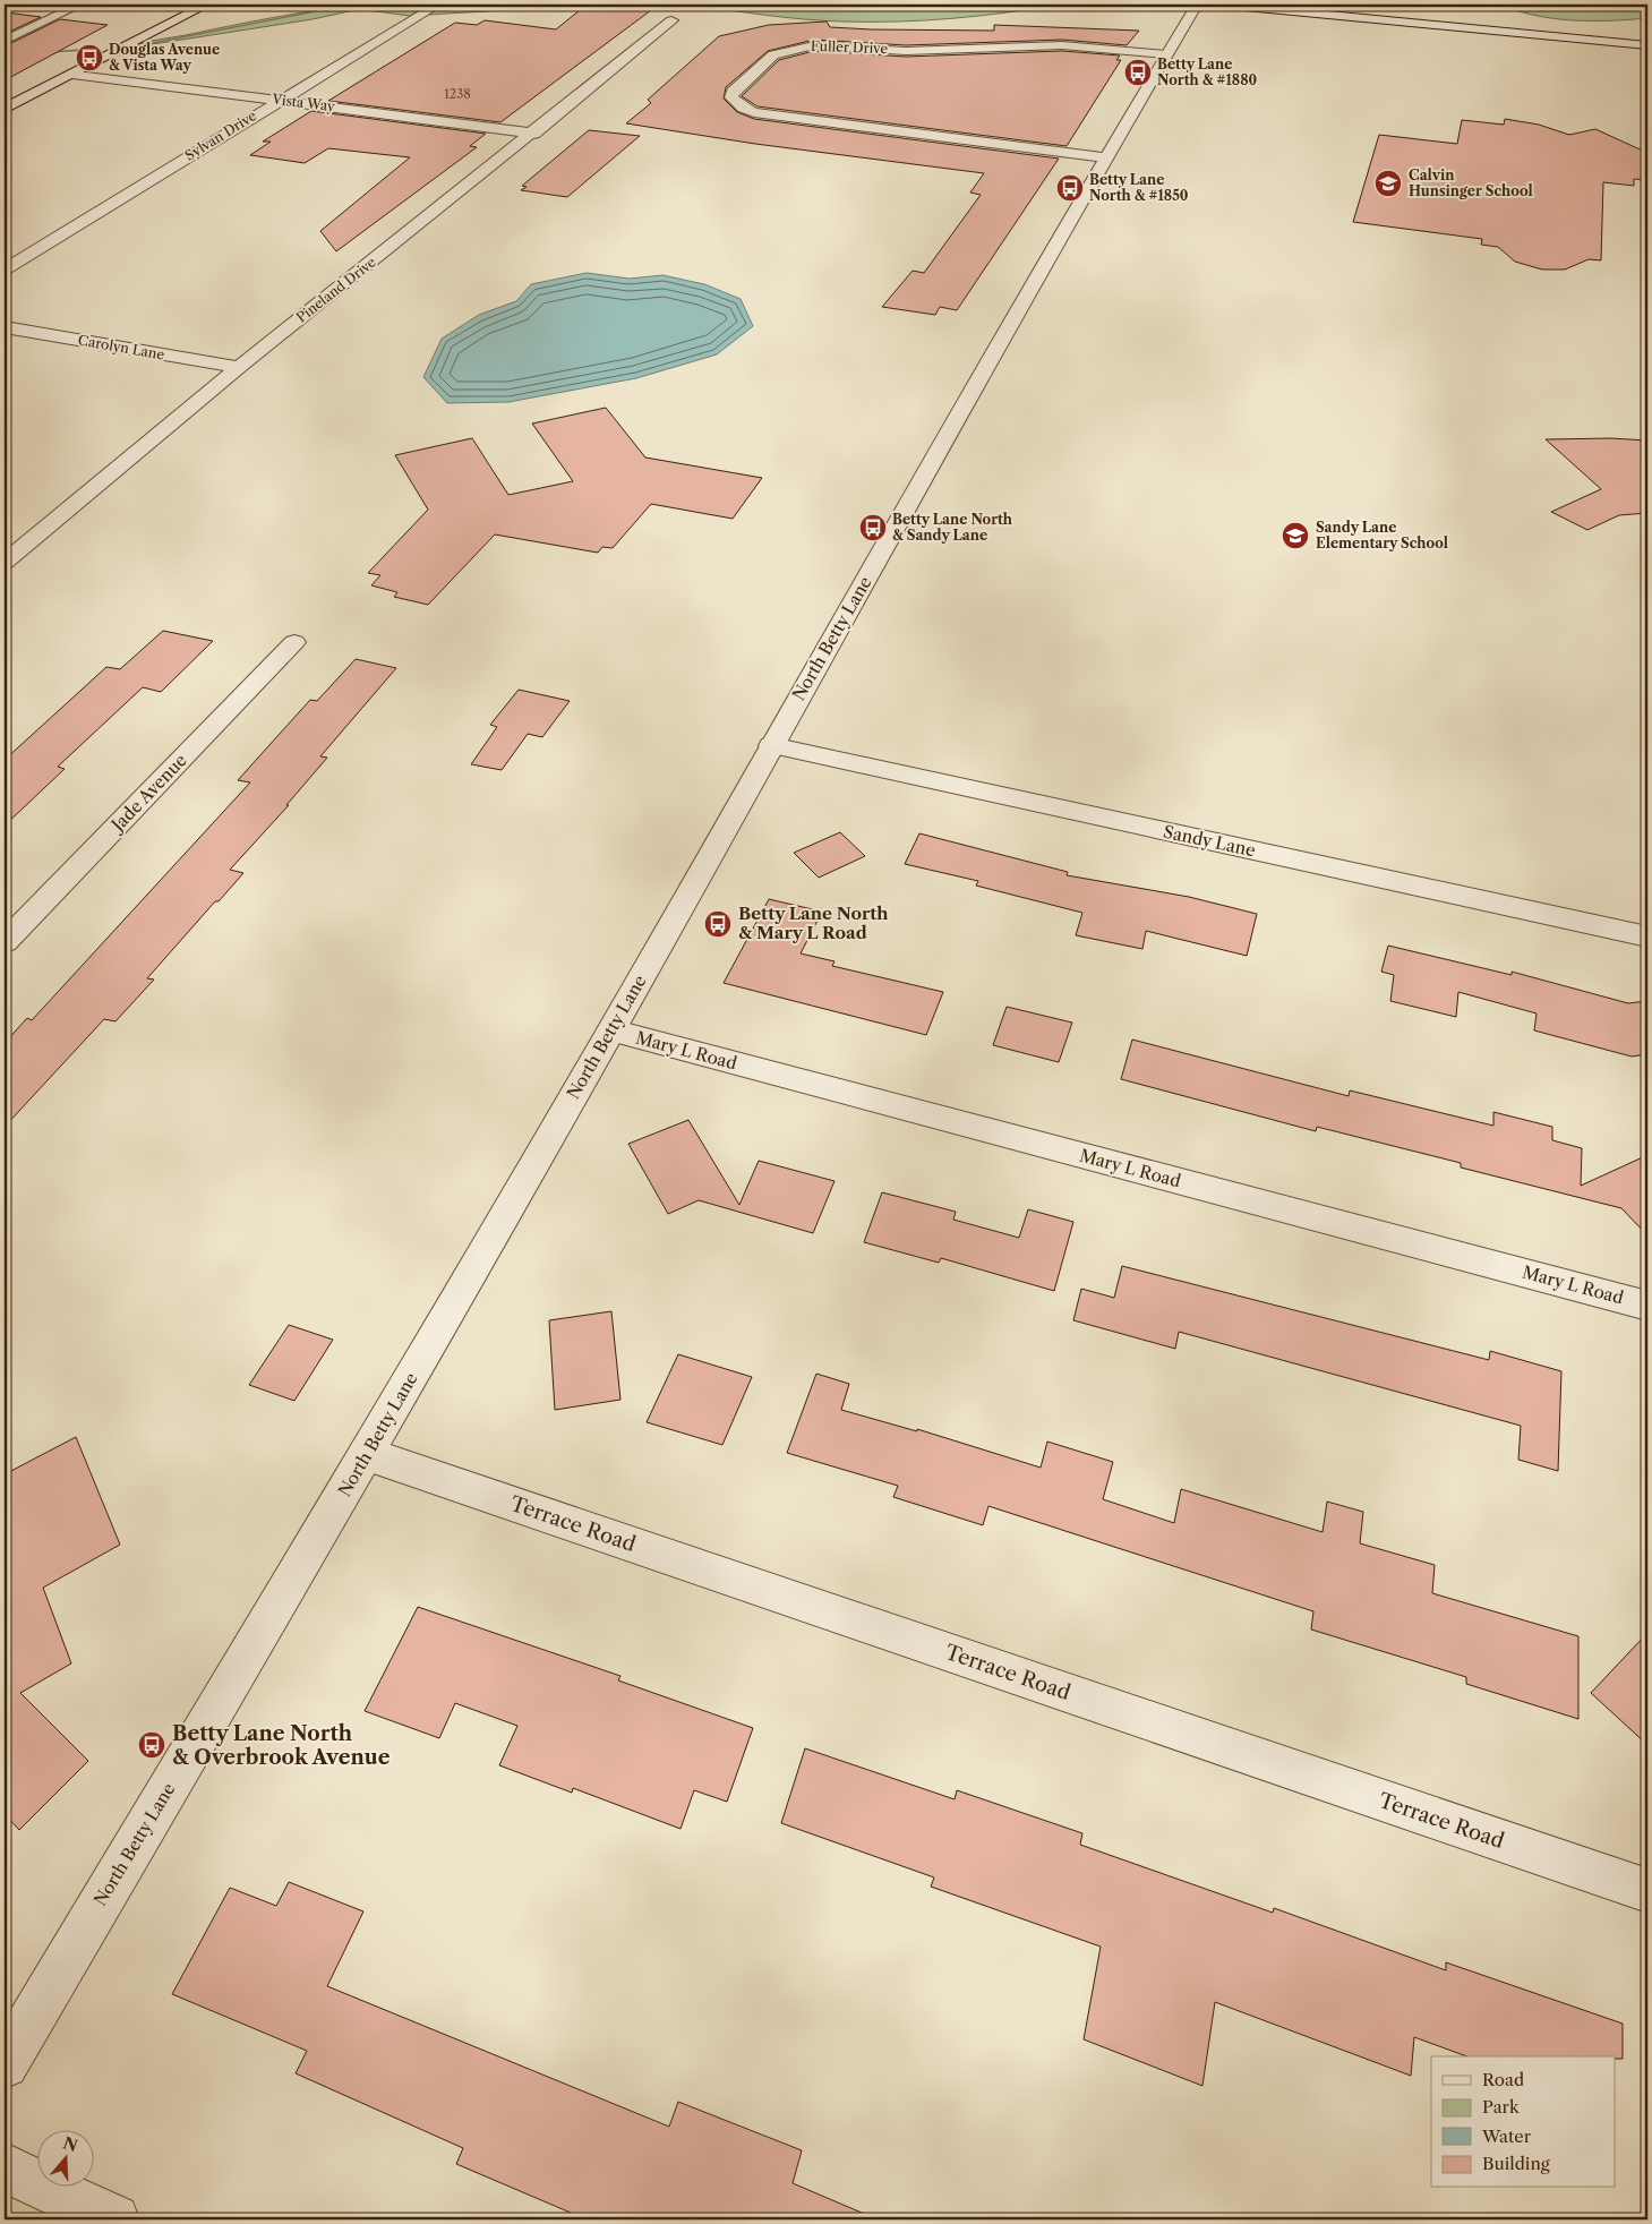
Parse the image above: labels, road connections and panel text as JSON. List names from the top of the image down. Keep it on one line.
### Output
{"streets":{"street":["Fuller Drive","Vista Way","Sylvan Drive","Pineland Drive","Carolyn Lane","North Betty Lane","Jade Avenue","Sandy Lane","Mary L Road","Terrace Road"]},"crossings":[["Fuller Drive","North Betty Lane"],["Vista Way","Sylvan Drive"],["Vista Way","Pineland Drive"],["Pineland Drive","Carolyn Lane"],["North Betty Lane","Sandy Lane"],["North Betty Lane","Mary L Road"],["North Betty Lane","Terrace Road"]],"places":{"bus stop":["Douglas Avenue & Vista Way","Betty Lane North & #1880","Betty Lane North & #1850","Betty Lane North & Sandy Lane","Betty Lane North & Mary L Road","Betty Lane North & Overbrook Avenue"],"school or university":["Calvin Hunsinger School","Sandy Lane Elementary School"]},"house_numbers":["1238"],"legend":["Road","Park","Water","Building"],"north":"top"}
